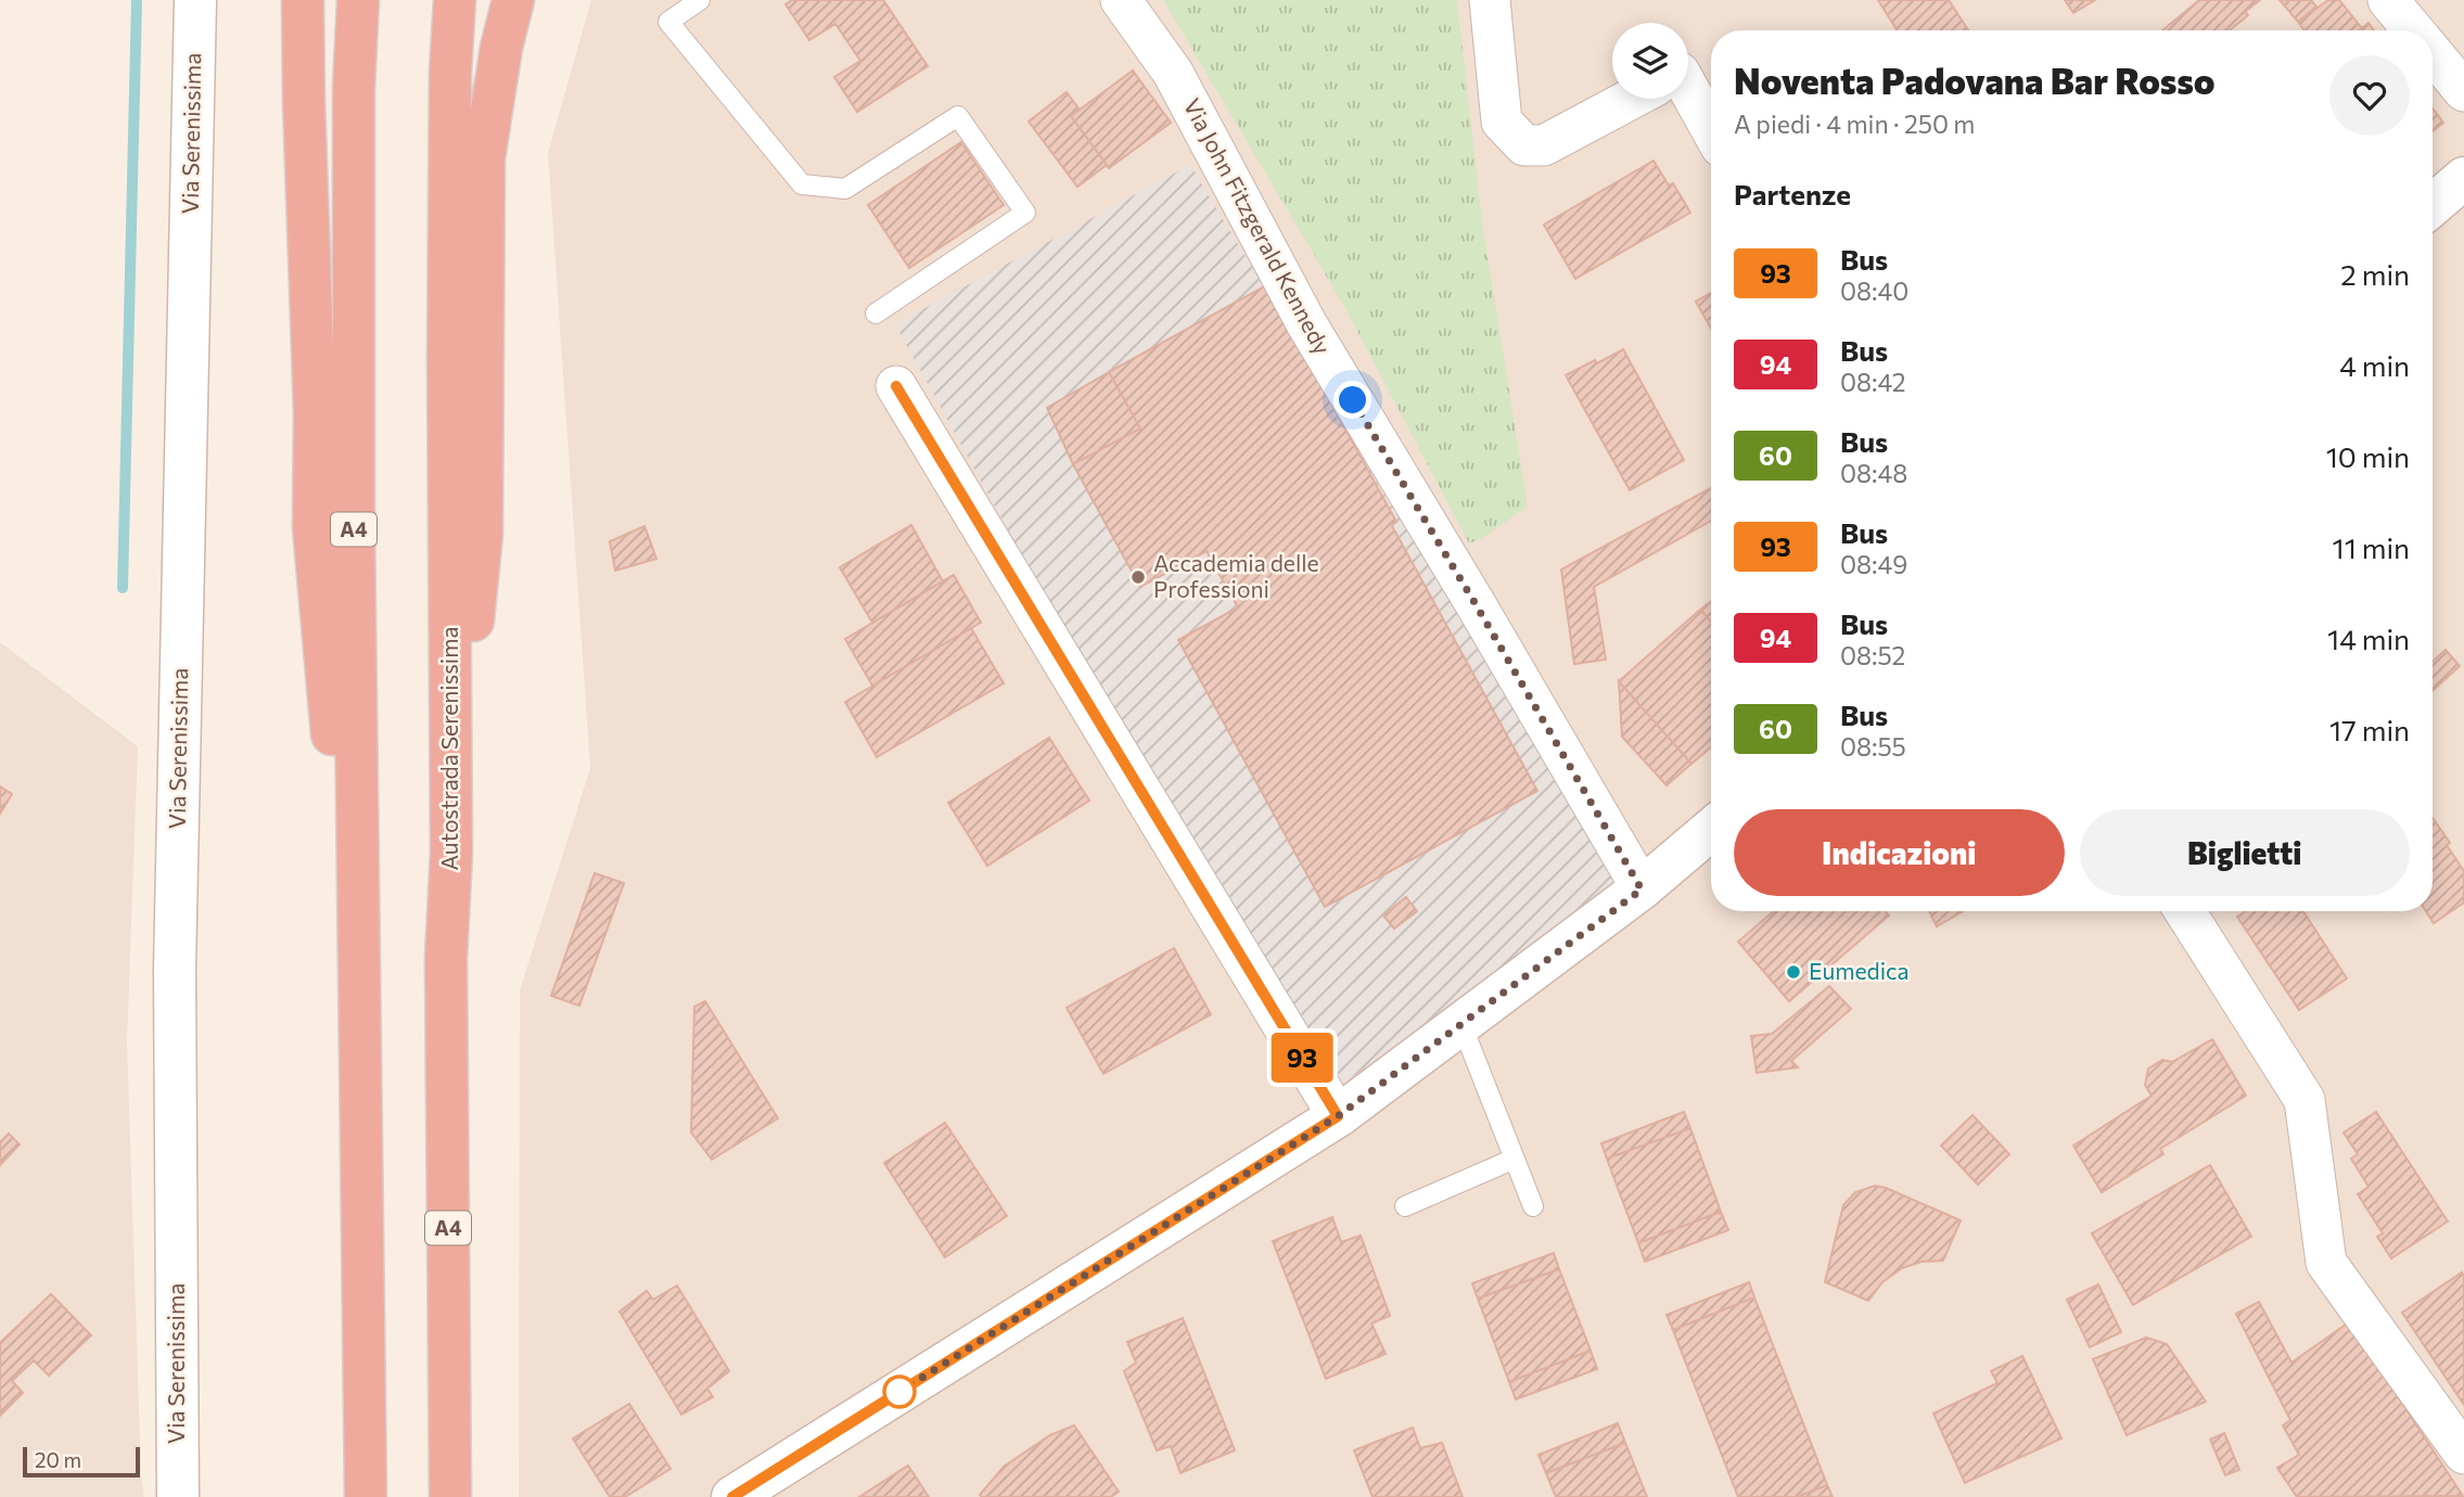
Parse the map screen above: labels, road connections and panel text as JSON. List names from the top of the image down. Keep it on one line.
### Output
{"streets":{"highway":["A4","Autostrada Serenissima"],"street":["Via Serenissima","Via John Fitzgerald Kennedy"]},"places":["Accademia delle Professioni","Eumedica"],"lines":["bus line 93"],"scale_bar":"20 m","page":{"on_map":"93","heading":[["Noventa Padovana Bar Rosso","A piedi · 4 min · 250 m"],"Partenze"],"list":[{"mark":"93","name":"Bus","note":"08:40","value":"2 min"},{"mark":"94","name":"Bus","note":"08:42","value":"4 min"},{"mark":"60","name":"Bus","note":"08:48","value":"10 min"},{"mark":"93","name":"Bus","note":"08:49","value":"11 min"},{"mark":"94","name":"Bus","note":"08:52","value":"14 min"},{"mark":"60","name":"Bus","note":"08:55","value":"17 min"}],"buttons":["Indicazioni","Biglietti"],"scale":"20 m"}}
